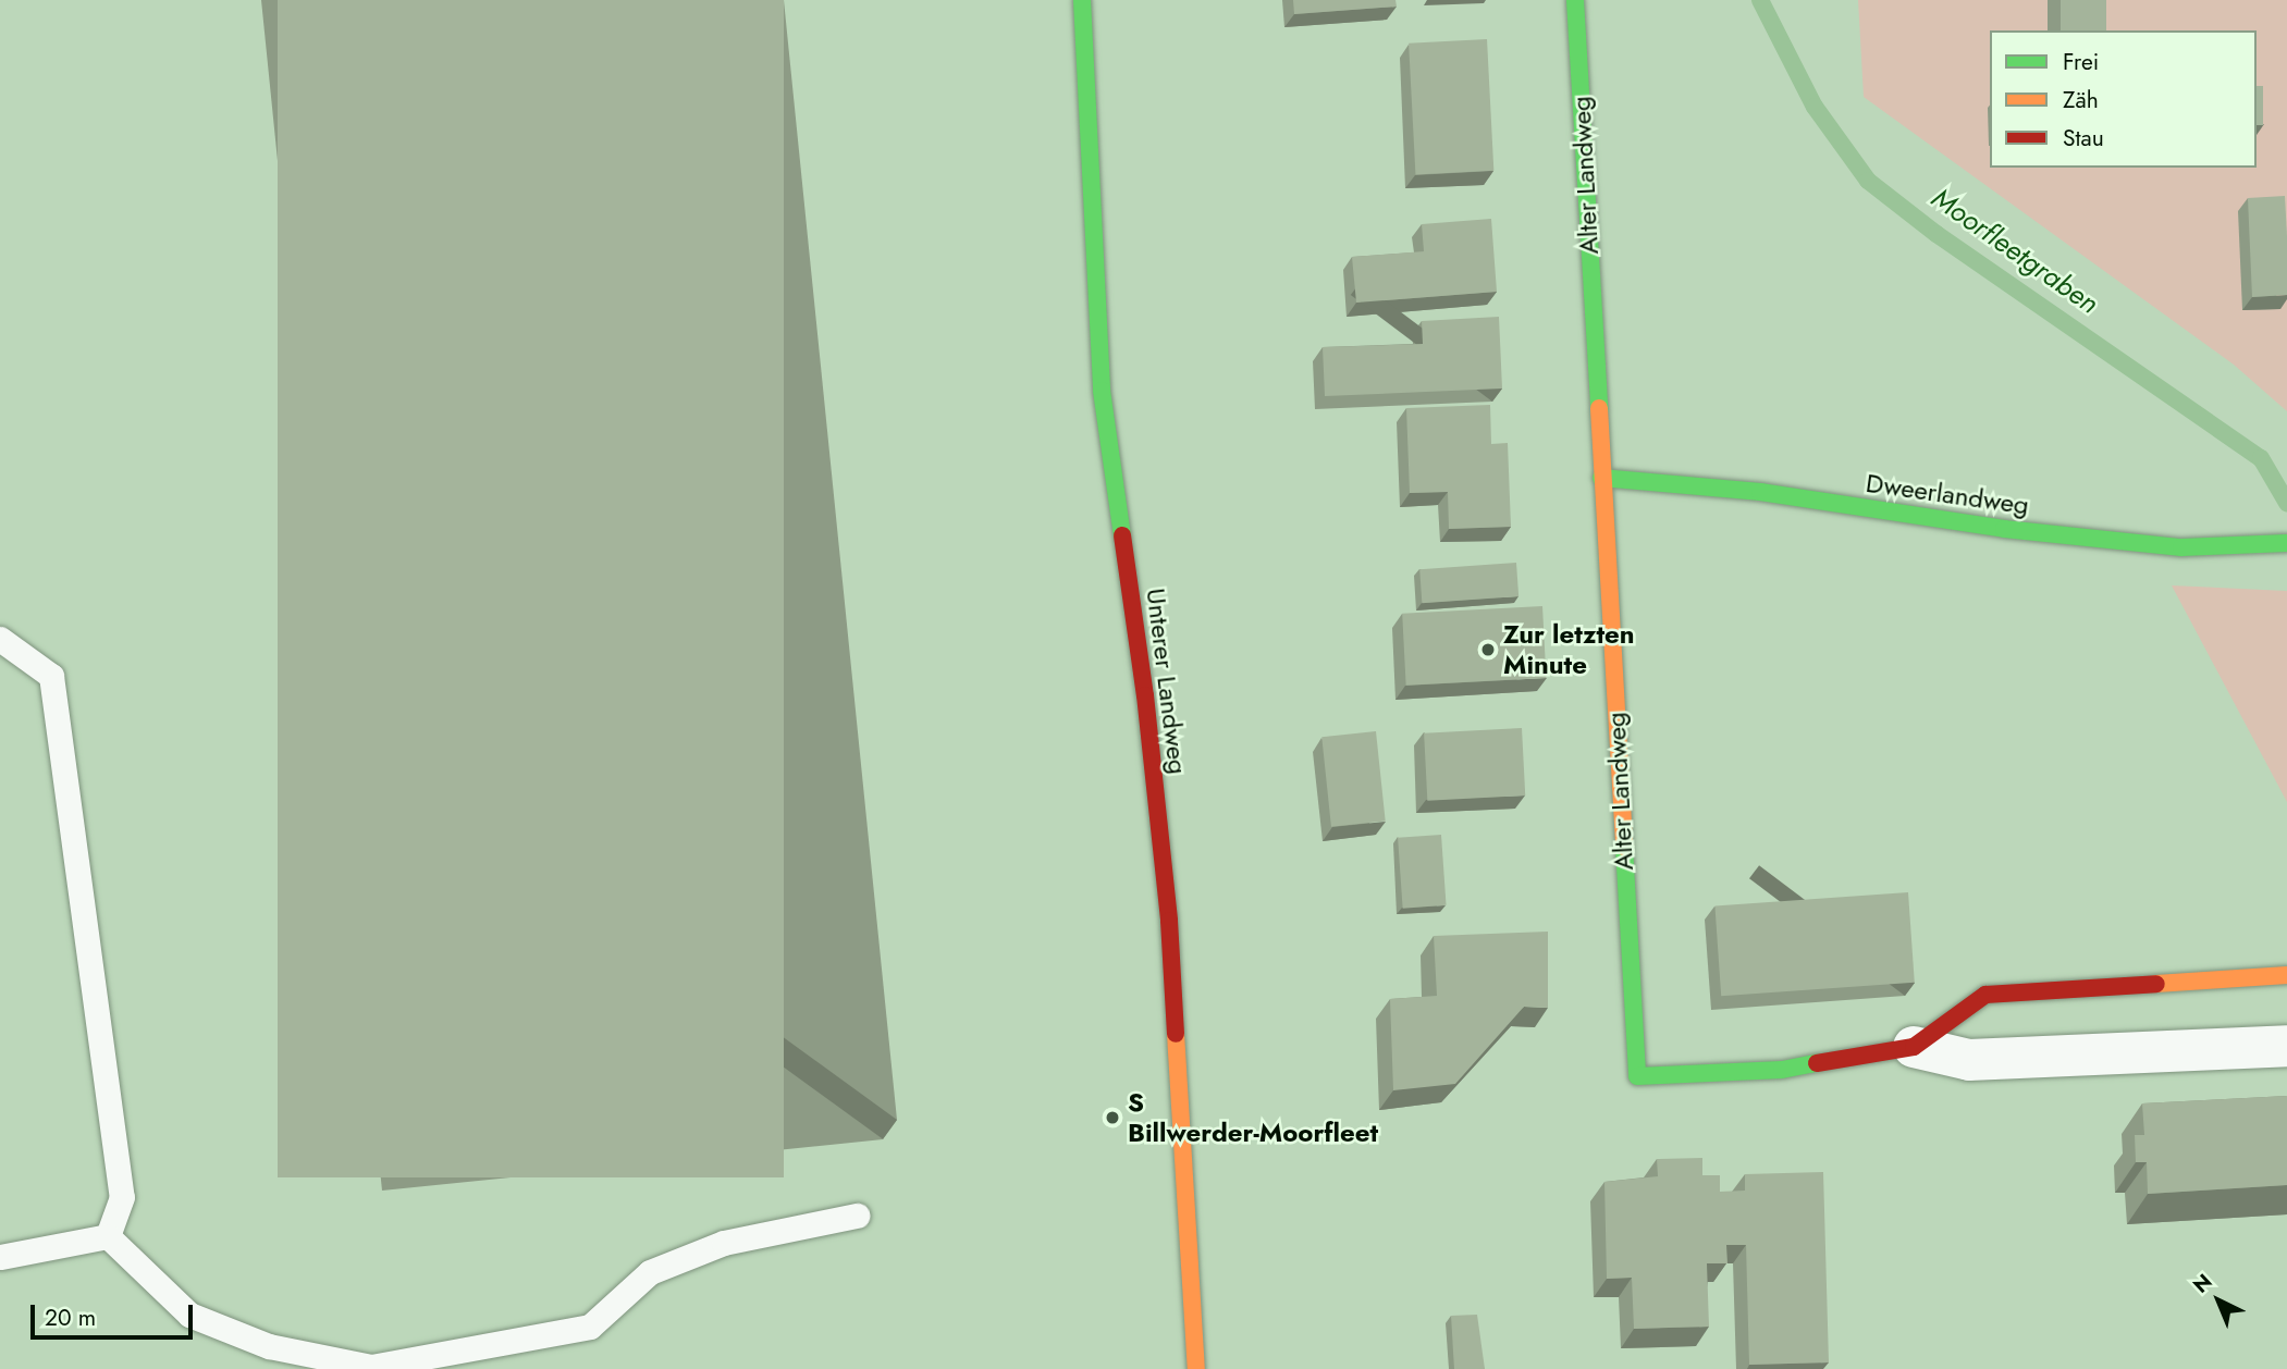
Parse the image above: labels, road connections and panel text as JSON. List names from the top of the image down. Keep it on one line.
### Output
{"streets":{"street":["Alter Landweg","Dweerlandweg","Unterer Landweg"]},"crossings":[["Alter Landweg","Dweerlandweg"]],"water":["Moorfleetgraben"],"places":["Zur letzten Minute","S Billwerder-Moorfleet"],"legend":["Frei","Zäh","Stau"],"scale_bar":"20 m","north":"top left"}
